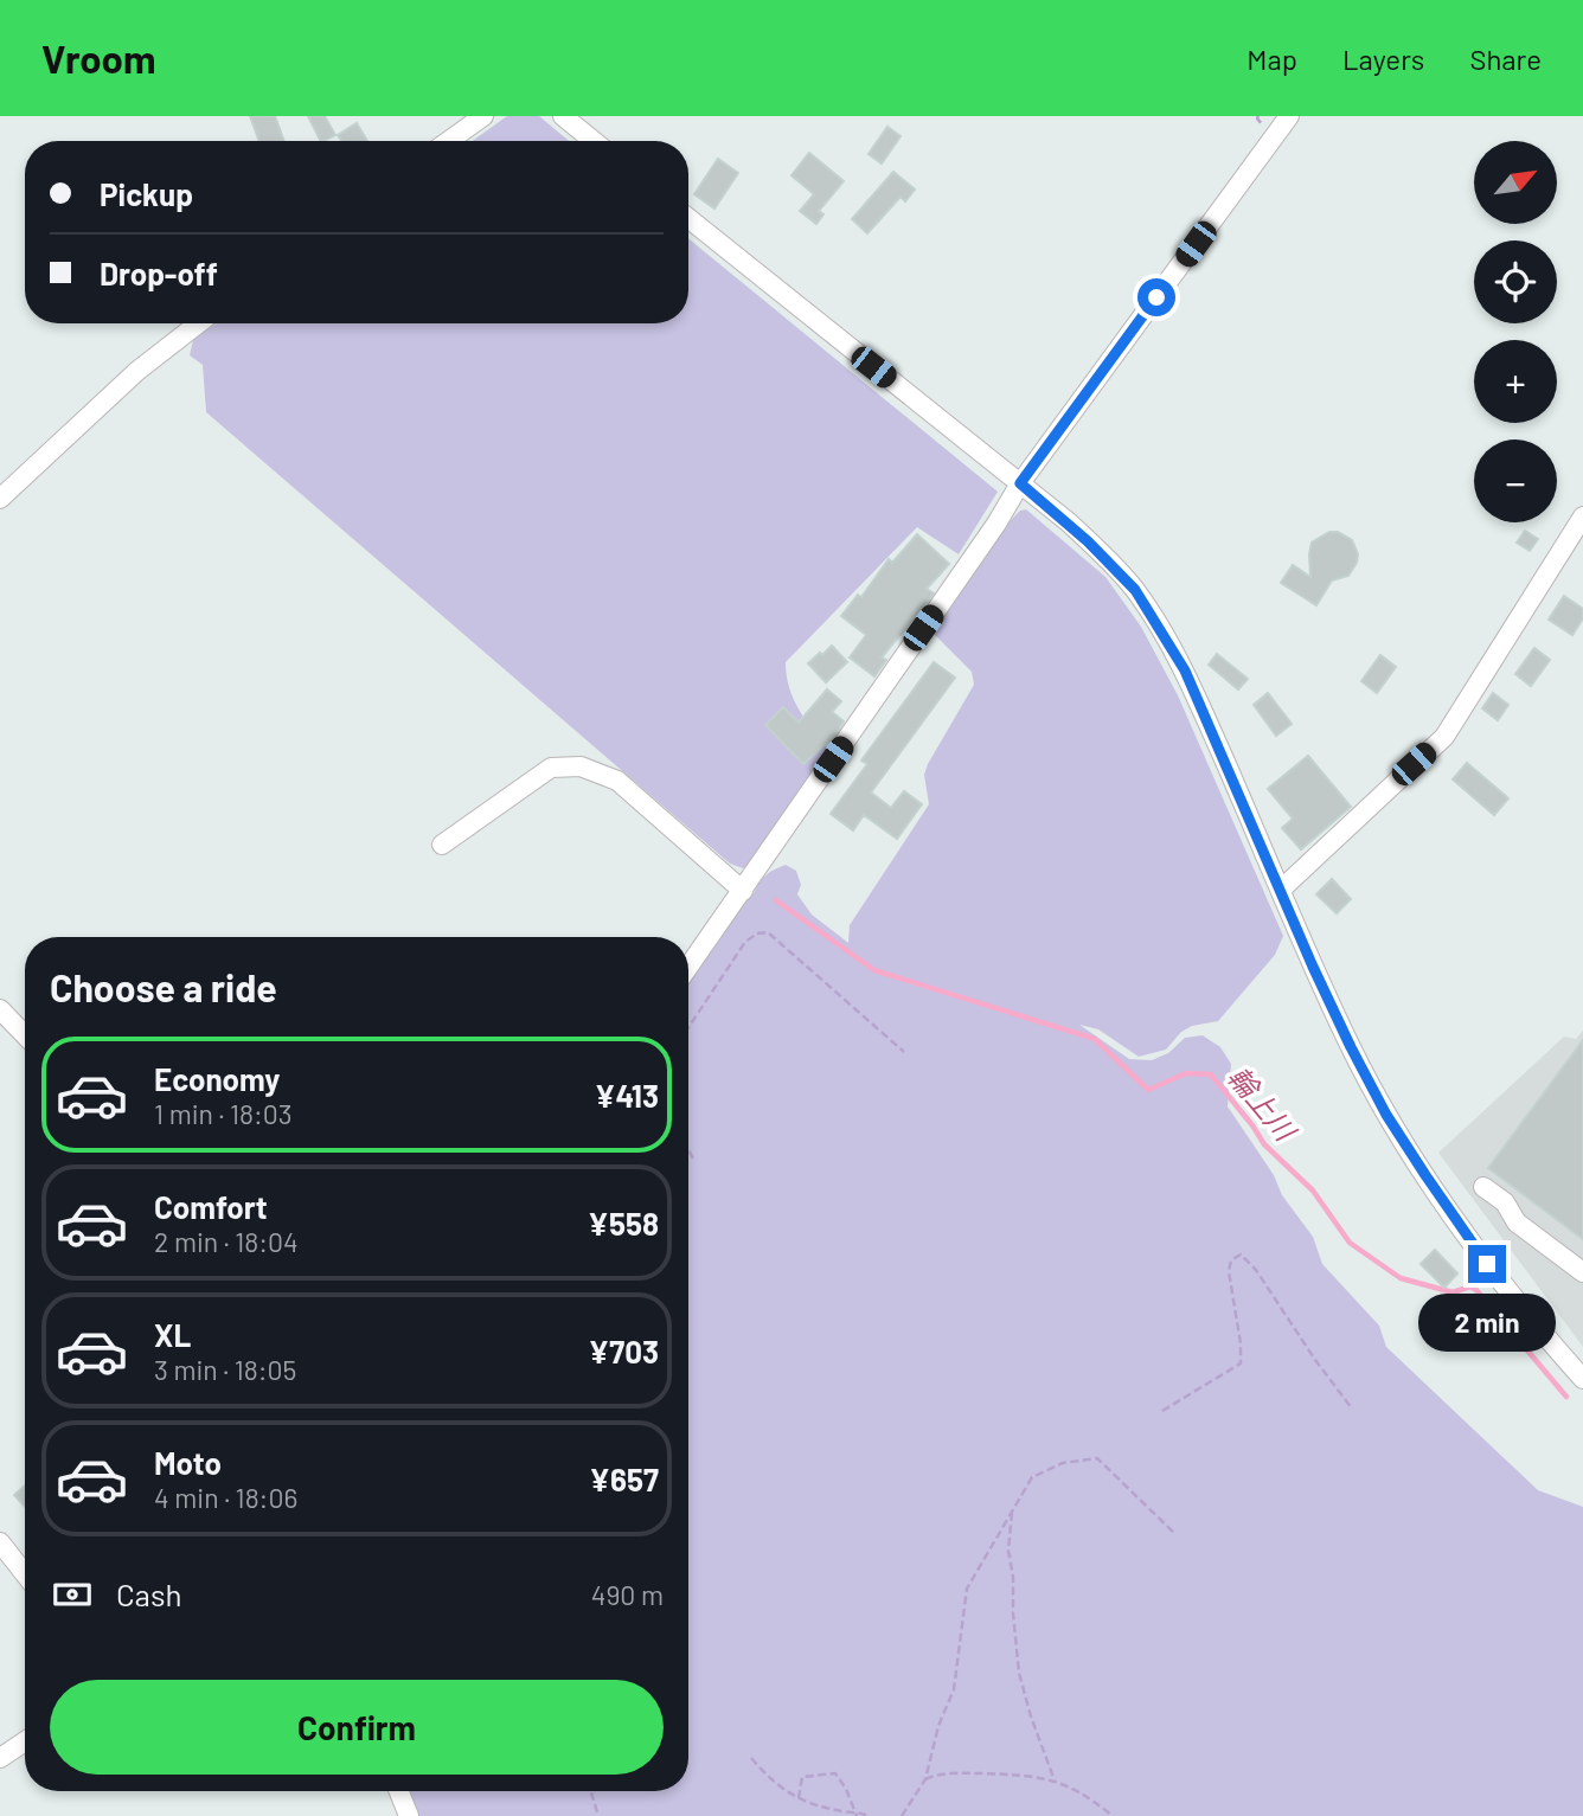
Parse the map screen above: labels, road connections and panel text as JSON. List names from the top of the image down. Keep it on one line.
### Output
{"water":["輪上川"],"north":"top right","page":{"header":"Vroom","nav":["Map","Layers","Share"],"map_buttons":["+","−"],"banner":["Pickup","Drop-off"],"heading":"Choose a ride","list":[{"name":"Economy","note":"1 min · 18:03","value":"¥413"},{"name":"Comfort","note":"2 min · 18:04","value":"¥558"},{"name":"XL","note":"3 min · 18:05","value":"¥703"},{"name":"Moto","note":"4 min · 18:06","value":"¥657"}],"bubble":"2 min","pay":["Cash","490 m"],"buttons":"Confirm"}}
